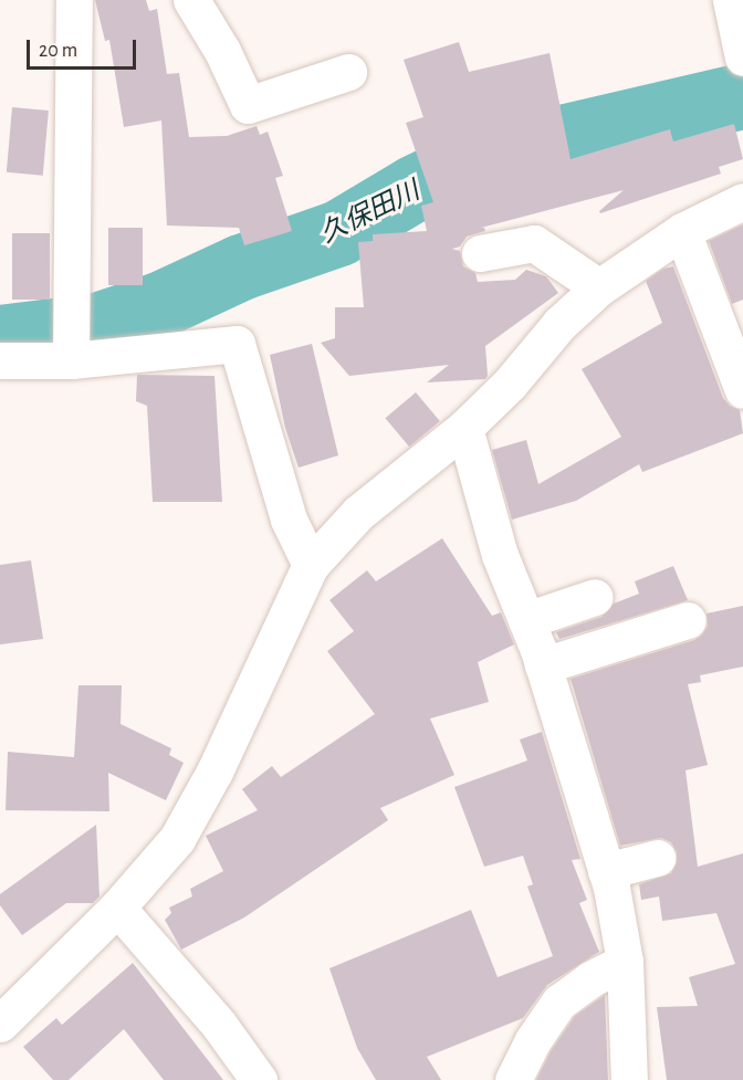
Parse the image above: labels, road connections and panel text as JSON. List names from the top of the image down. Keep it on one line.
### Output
{"water":["久保田川"],"scale_bar":"20 m"}
